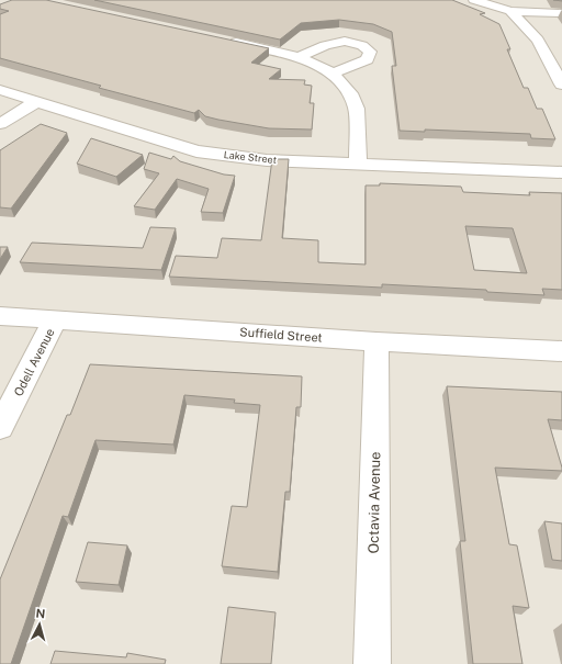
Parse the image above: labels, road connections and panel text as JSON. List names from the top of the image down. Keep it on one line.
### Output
{"streets":{"street":["Lake Street","Suffield Street","Odell Avenue","Octavia Avenue"]},"crossings":[["Suffield Street","Odell Avenue"],["Suffield Street","Octavia Avenue"]],"north":"top"}
